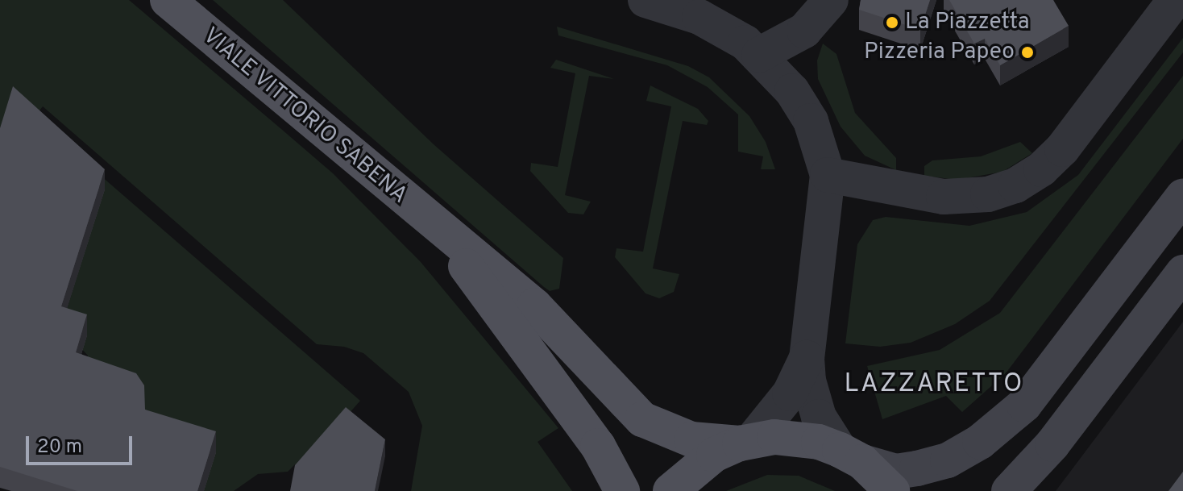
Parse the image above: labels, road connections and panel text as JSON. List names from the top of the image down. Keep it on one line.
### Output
{"streets":{"main road":["VIALE VITTORIO SABENA"]},"districts":["LAZZARETTO"],"places":["La Piazzetta","Pizzeria Papeo"],"scale_bar":"20 m"}
